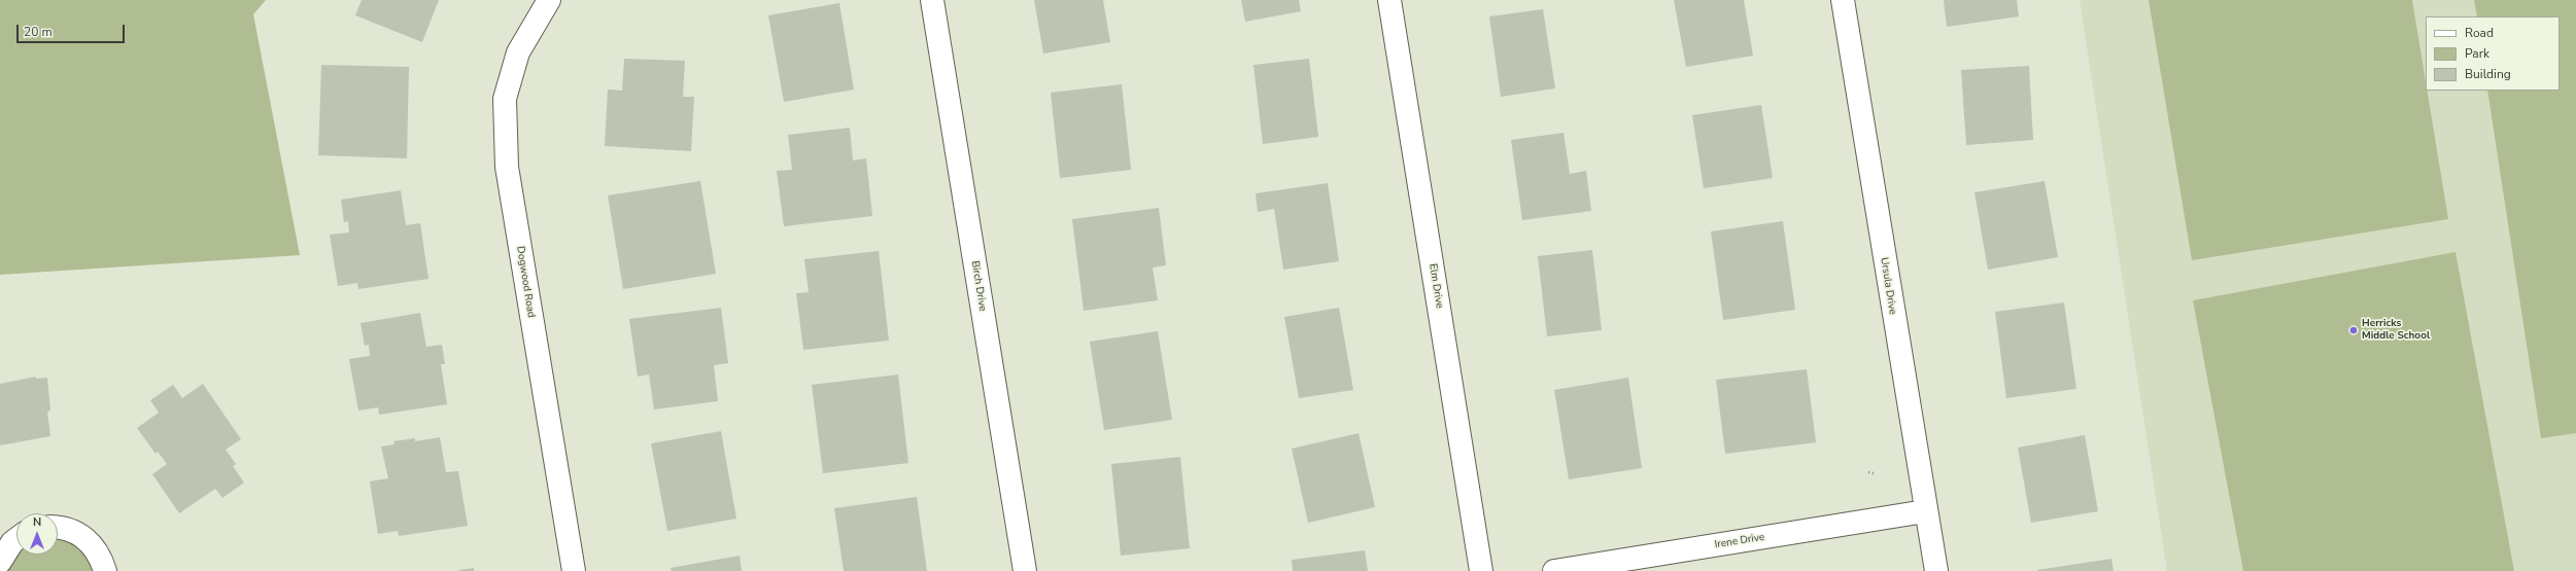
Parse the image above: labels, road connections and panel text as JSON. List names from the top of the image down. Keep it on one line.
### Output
{"streets":{"street":["Dogwood Road","Birch Drive","Elm Drive","Ursula Drive","Irene Drive"]},"crossings":[["Ursula Drive","Irene Drive"]],"places":["Herricks Middle School"],"legend":["Road","Park","Building"],"scale_bar":"20 m","north":"top"}
